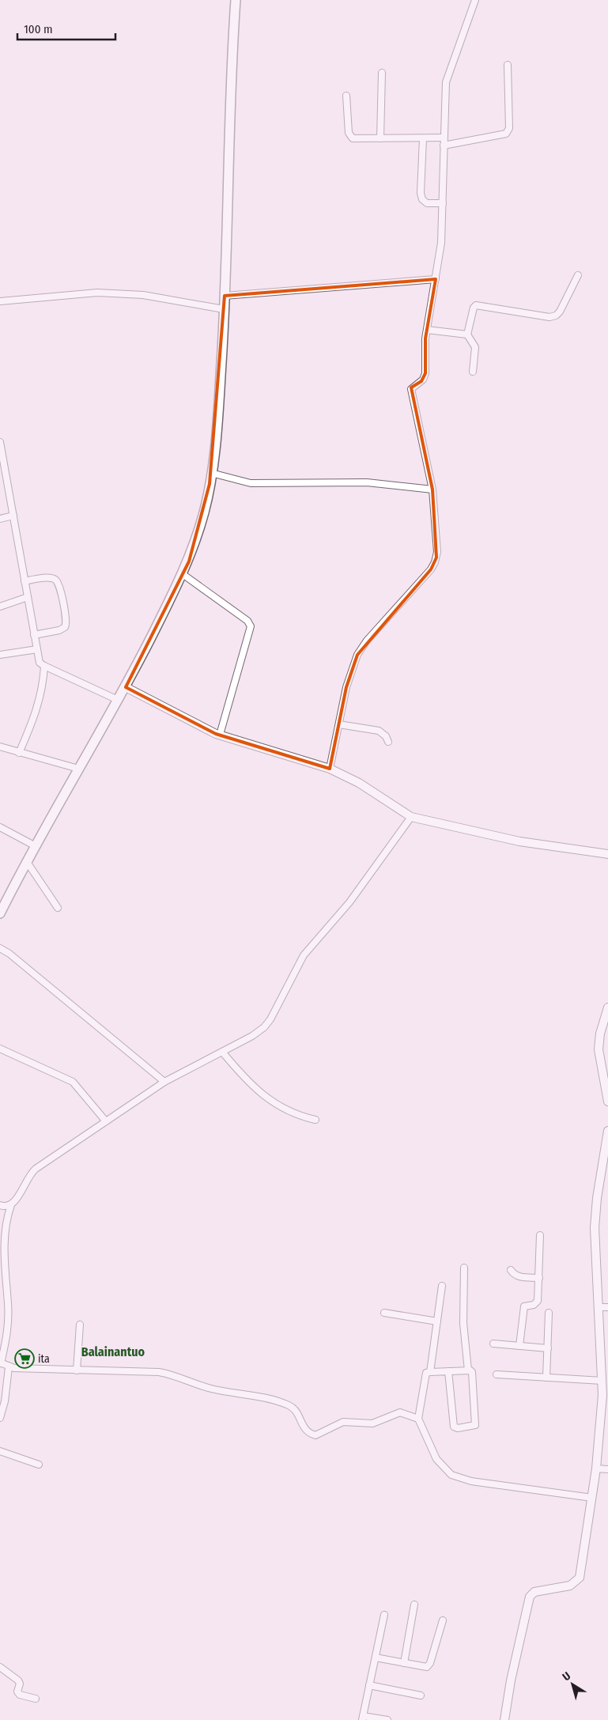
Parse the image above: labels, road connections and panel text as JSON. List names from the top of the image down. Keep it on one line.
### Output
{"districts":["Balainantuo"],"places":{"supermarket":["ita"]},"scale_bar":"100 m","north":"top left"}
